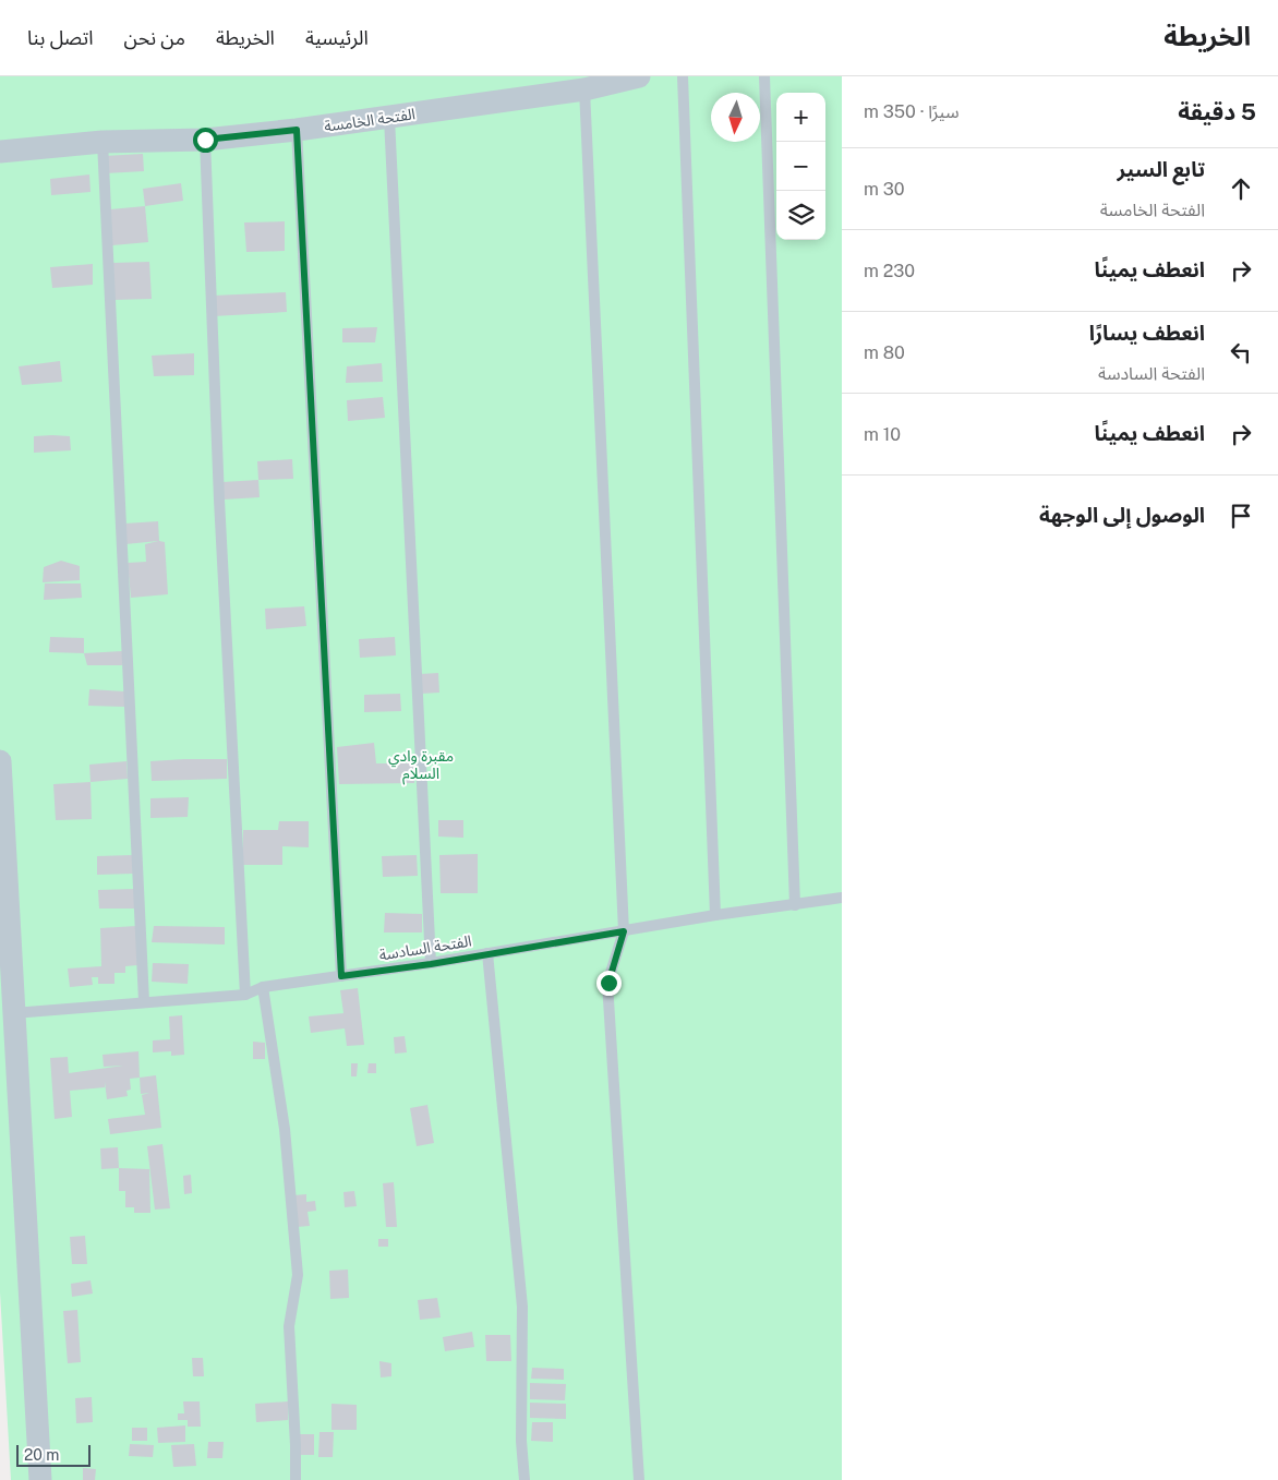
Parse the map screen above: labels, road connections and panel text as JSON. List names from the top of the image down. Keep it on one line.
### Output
{"streets":{"street":["الفتحة الخامسة"],"lane":["الفتحة السادسة"]},"parks":["مقبرة وادي السلام"],"scale_bar":"20 m","north":"bottom","page":{"header":"الخريطة","nav":["الرئيسية","الخريطة","من نحن","اتصل بنا"],"heading":["5 دقيقة","سيرًا · 350 m"],"map_buttons":["+","−"],"list":[["تابع السير","الفتحة الخامسة","30 m"],["انعطف يمينًا","230 m"],["انعطف يسارًا","الفتحة السادسة","80 m"],["انعطف يمينًا","10 m"],"الوصول إلى الوجهة"],"scale":"20 m"}}
